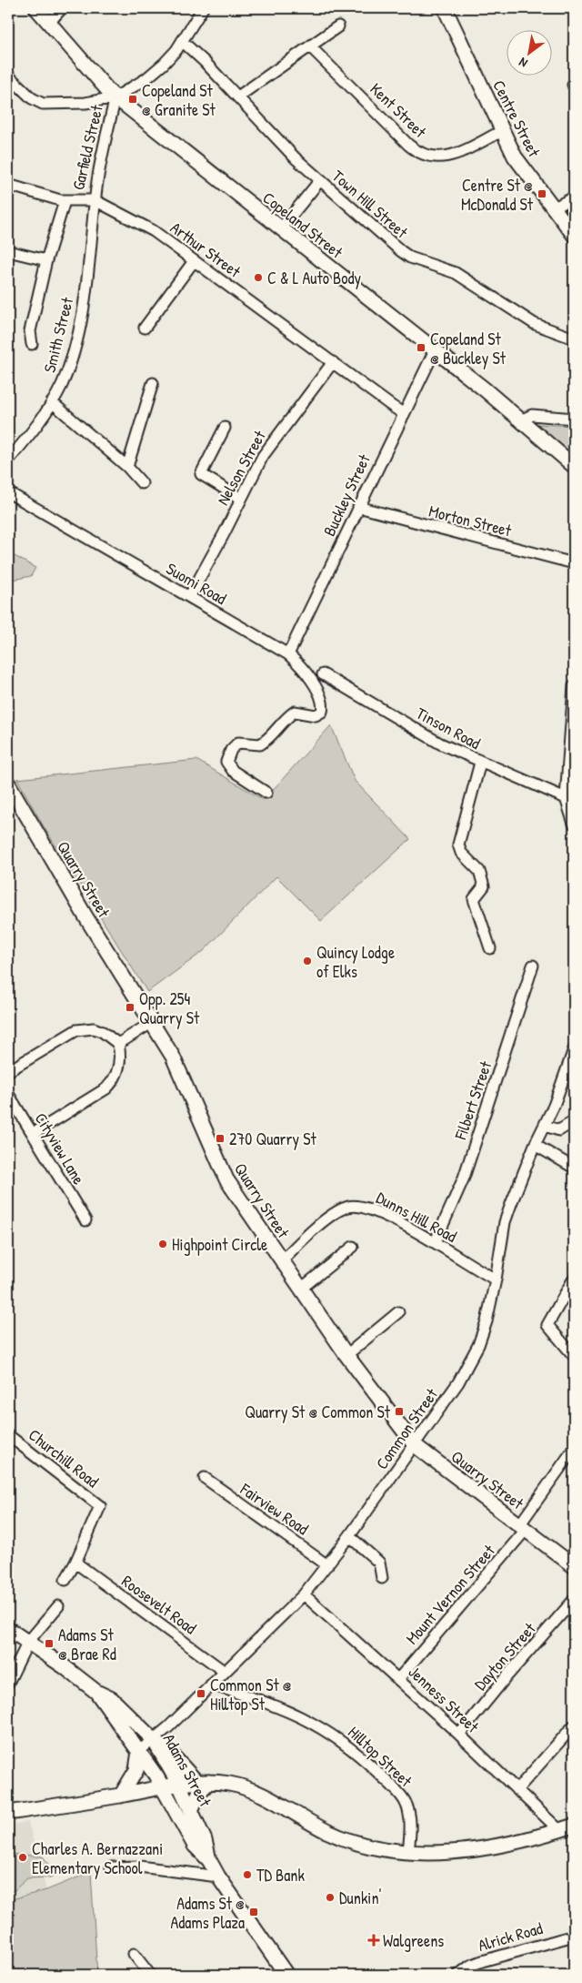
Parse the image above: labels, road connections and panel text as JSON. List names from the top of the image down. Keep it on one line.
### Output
{"streets":{"main road":["Centre Street","Copeland Street","Quarry Street","Adams Street"],"street":["Kent Street","Garfield Street","Town Hill Street","Arthur Street","Smith Street","Nelson Street","Buckley Street","Morton Street","Suomi Road","Tinson Road","Filbert Street","Cityview Lane","Dunns Hill Road","Common Street","Churchill Road","Fairview Road","Mount Vernon Street","Roosevelt Road","Dayton Street","Jenness Street","Hilltop Street","Alrick Road"]},"crossings":[["Kent Street","Centre Street"],["Garfield Street","Copeland Street"],["Garfield Street","Arthur Street"],["Garfield Street","Smith Street"],["Copeland Street","Buckley Street"],["Arthur Street","Smith Street"],["Arthur Street","Nelson Street"],["Arthur Street","Buckley Street"],["Nelson Street","Suomi Road"],["Buckley Street","Morton Street"],["Buckley Street","Suomi Road"],["Quarry Street","Dunns Hill Road"],["Quarry Street","Common Street"],["Quarry Street","Mount Vernon Street"],["Filbert Street","Dunns Hill Road"],["Dunns Hill Road","Common Street"],["Common Street","Fairview Road"],["Common Street","Roosevelt Road"],["Common Street","Jenness Street"],["Common Street","Hilltop Street"],["Common Street","Adams Street"],["Churchill Road","Roosevelt Road"],["Mount Vernon Street","Jenness Street"],["Dayton Street","Jenness Street"]],"places":{"transit":["Copeland St @ Granite St","Centre St @ McDonald St","Copeland St @ Buckley St","Opp. 254 Quarry St","270 Quarry St","Quarry St @ Common St","Adams St @ Brae Rd","Common St @ Hilltop St","Adams St @ Adams Plaza"],"other":["C & L Auto Body","Quincy Lodge of Elks","Highpoint Circle","Charles A. Bernazzani Elementary School","TD Bank","Dunkin'"],"health":["Walgreens"]},"north":"bottom left"}
